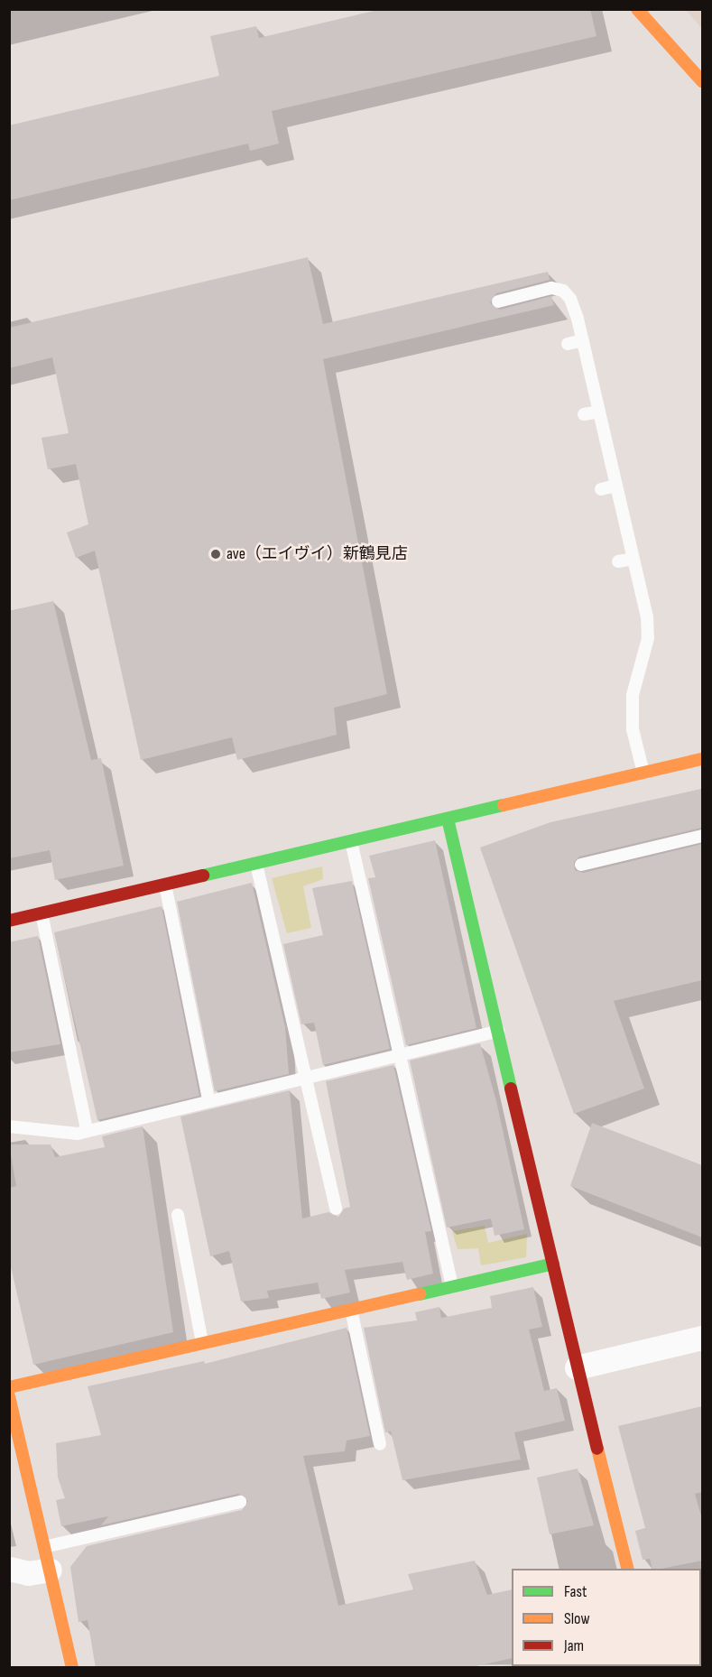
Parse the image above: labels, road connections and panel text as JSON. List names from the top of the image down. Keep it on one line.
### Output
{"places":["ave（エイヴイ）新鶴見店"],"legend":["Fast","Slow","Jam"]}
